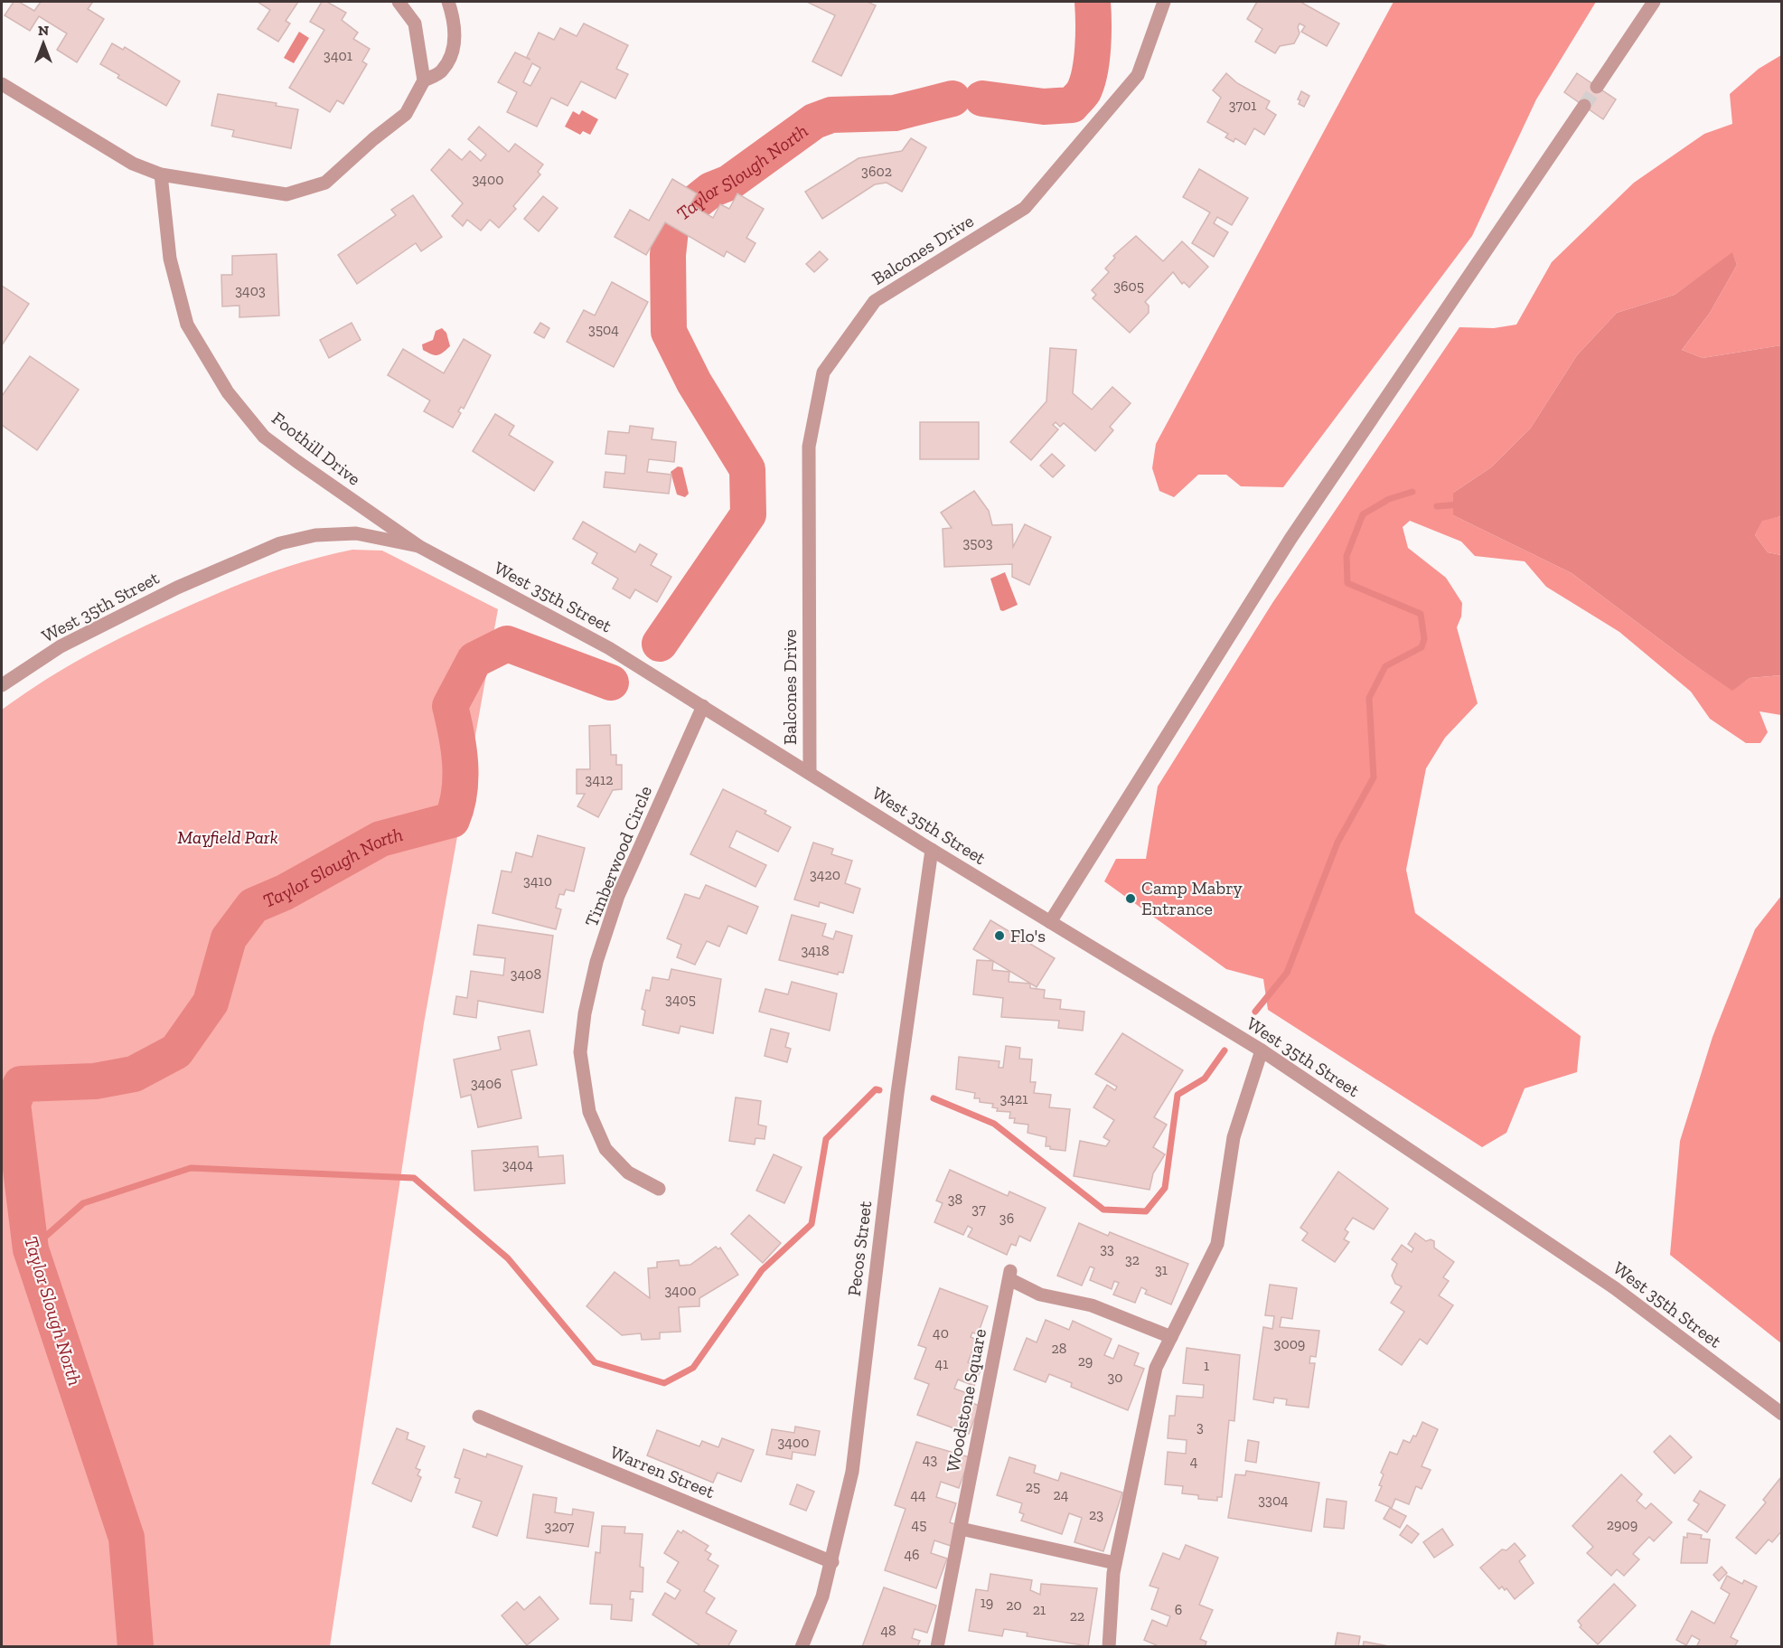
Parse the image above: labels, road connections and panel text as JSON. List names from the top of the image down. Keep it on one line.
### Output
{"streets":{"street":["Balcones Drive","Foothill Drive","West 35th Street","Timberwood Circle","Pecos Street","Woodstone Square","Warren Street"]},"crossings":[["Balcones Drive","West 35th Street"],["Foothill Drive","West 35th Street"],["West 35th Street","Timberwood Circle"],["West 35th Street","Pecos Street"],["Pecos Street","Warren Street"]],"water":["Taylor Slough North"],"parks":["Mayfield Park"],"places":["Camp Mabry Entrance","Flo's"],"house_numbers":["3401","3701","3602","3400","3605","3403","3504","3503","3412","3420","3410","3418","3408","3405","3406","3421","3404","38","37","36","33","32","31","3400","40","3009","28","29","41","1","30","3","3400","43","4","25","44","24","3304","23","45","2909","3207","46","19","20","21","6","22","48"],"north":"top"}
